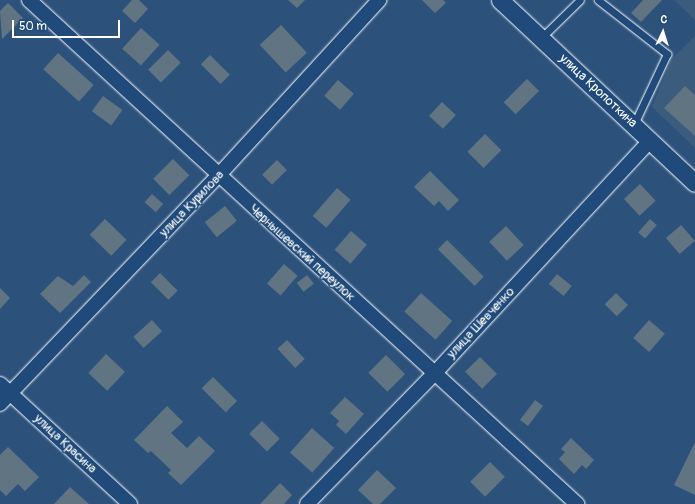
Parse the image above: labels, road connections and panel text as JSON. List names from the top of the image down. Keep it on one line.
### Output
{"streets":{"street":["улица Кропоткина","улица Курилова","Чернышевский переулок","улица Шевченко","улица Красина"]},"crossings":[["улица Кропоткина","улица Шевченко"],["улица Курилова","Чернышевский переулок"],["улица Курилова","улица Красина"],["Чернышевский переулок","улица Шевченко"]],"scale_bar":"50 m","north":"top"}
